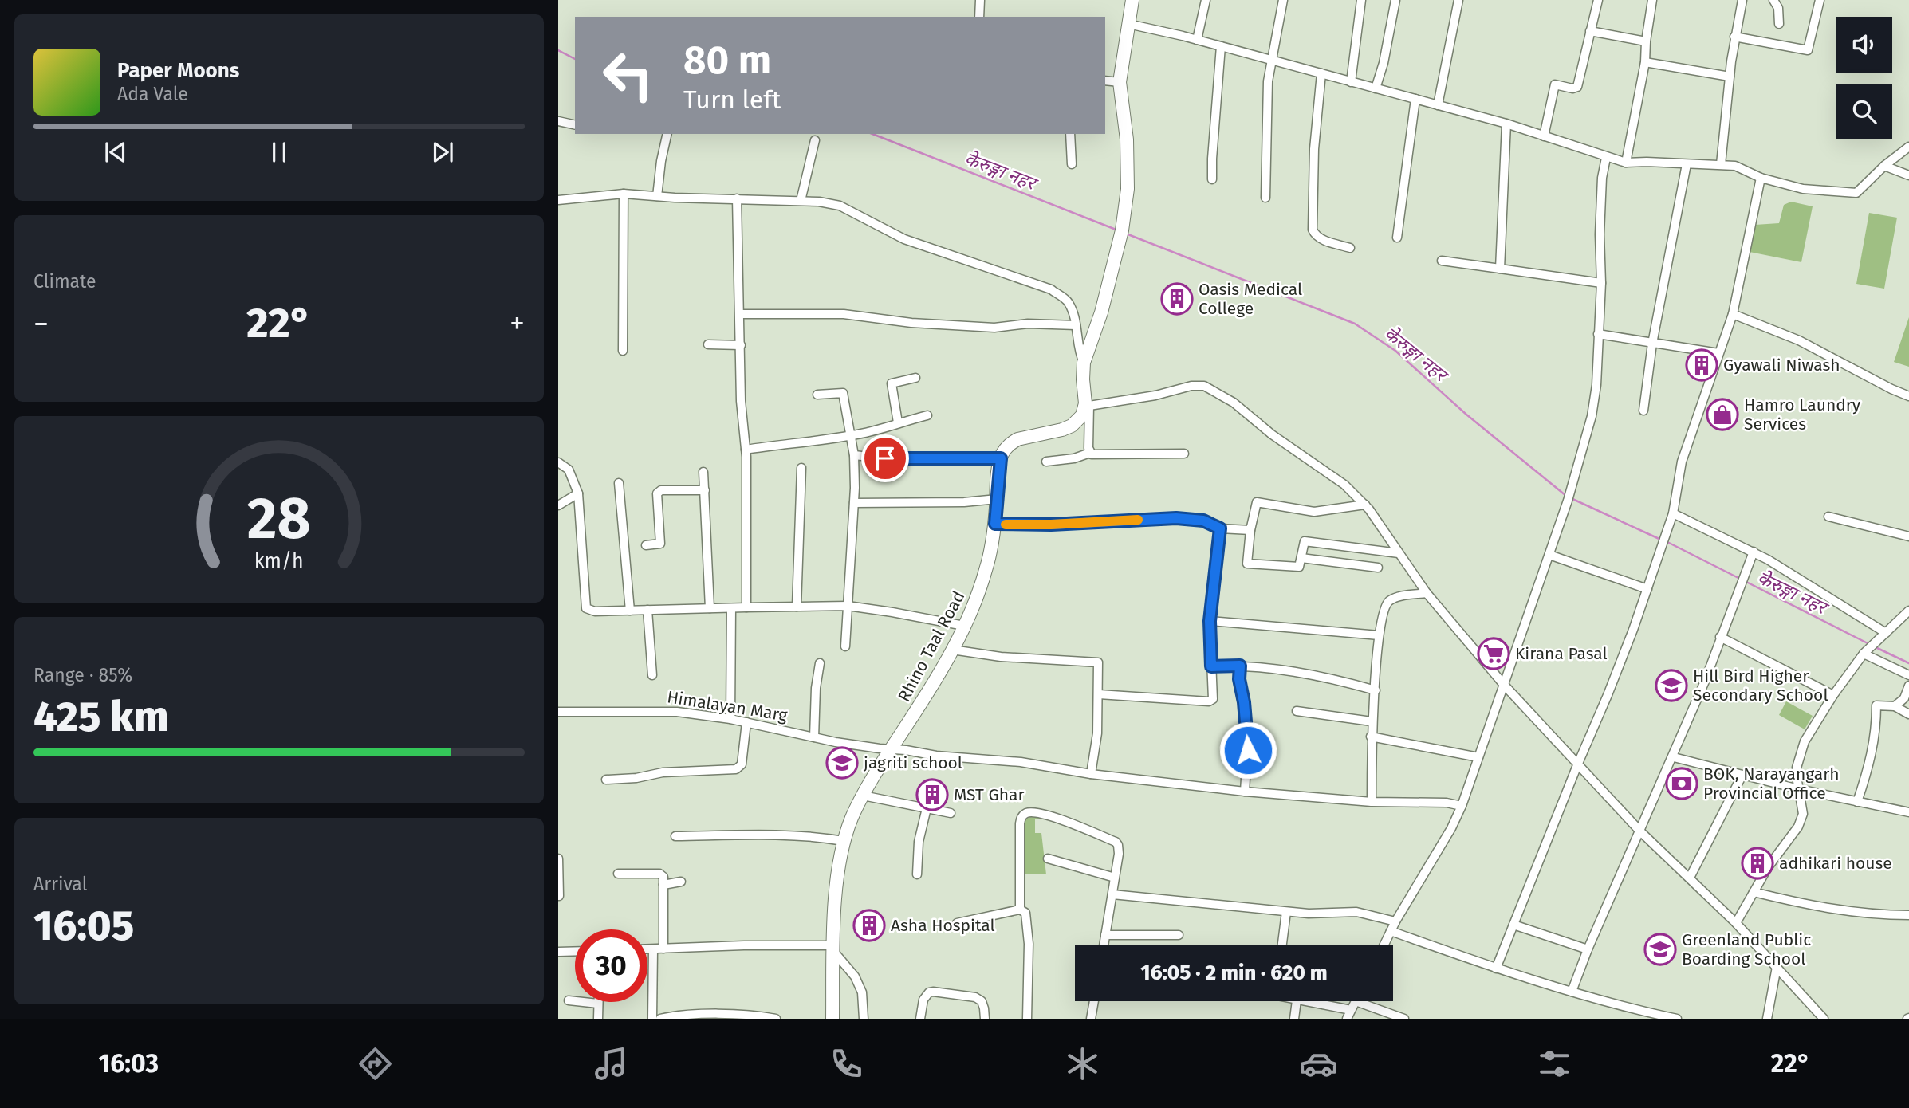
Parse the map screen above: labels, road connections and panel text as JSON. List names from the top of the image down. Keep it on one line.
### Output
{"streets":{"street":["Rhino Taal Road","Himalayan Marg"]},"crossings":[["Rhino Taal Road","Himalayan Marg"]],"water":["केेरुङ्गा नहर"],"places":{"building":["Oasis Medical College","Gyawali Niwash","MST Ghar","adhikari house","Asha Hospital"],"shop":["Hamro Laundry Services"],"supermarket":["Kirana Pasal"],"school or university":["Hill Bird Higher Secondary School","jagriti school","Greenland Public Boarding School"],"bank":["BOK, Narayangarh Provincial Office"]},"page":{"turn":["80 m","Turn left"],"song":["Paper Moons","Ada Vale"],"tile":["Climate",["Range · 85%","425 km"],["Arrival","16:05"]],"heat":["−","22°","+"],"limit":"30","trip":"16:05 · 2 min · 620 m","tabs":["16:03","22°"],"gauge":["28","km/h"]}}
